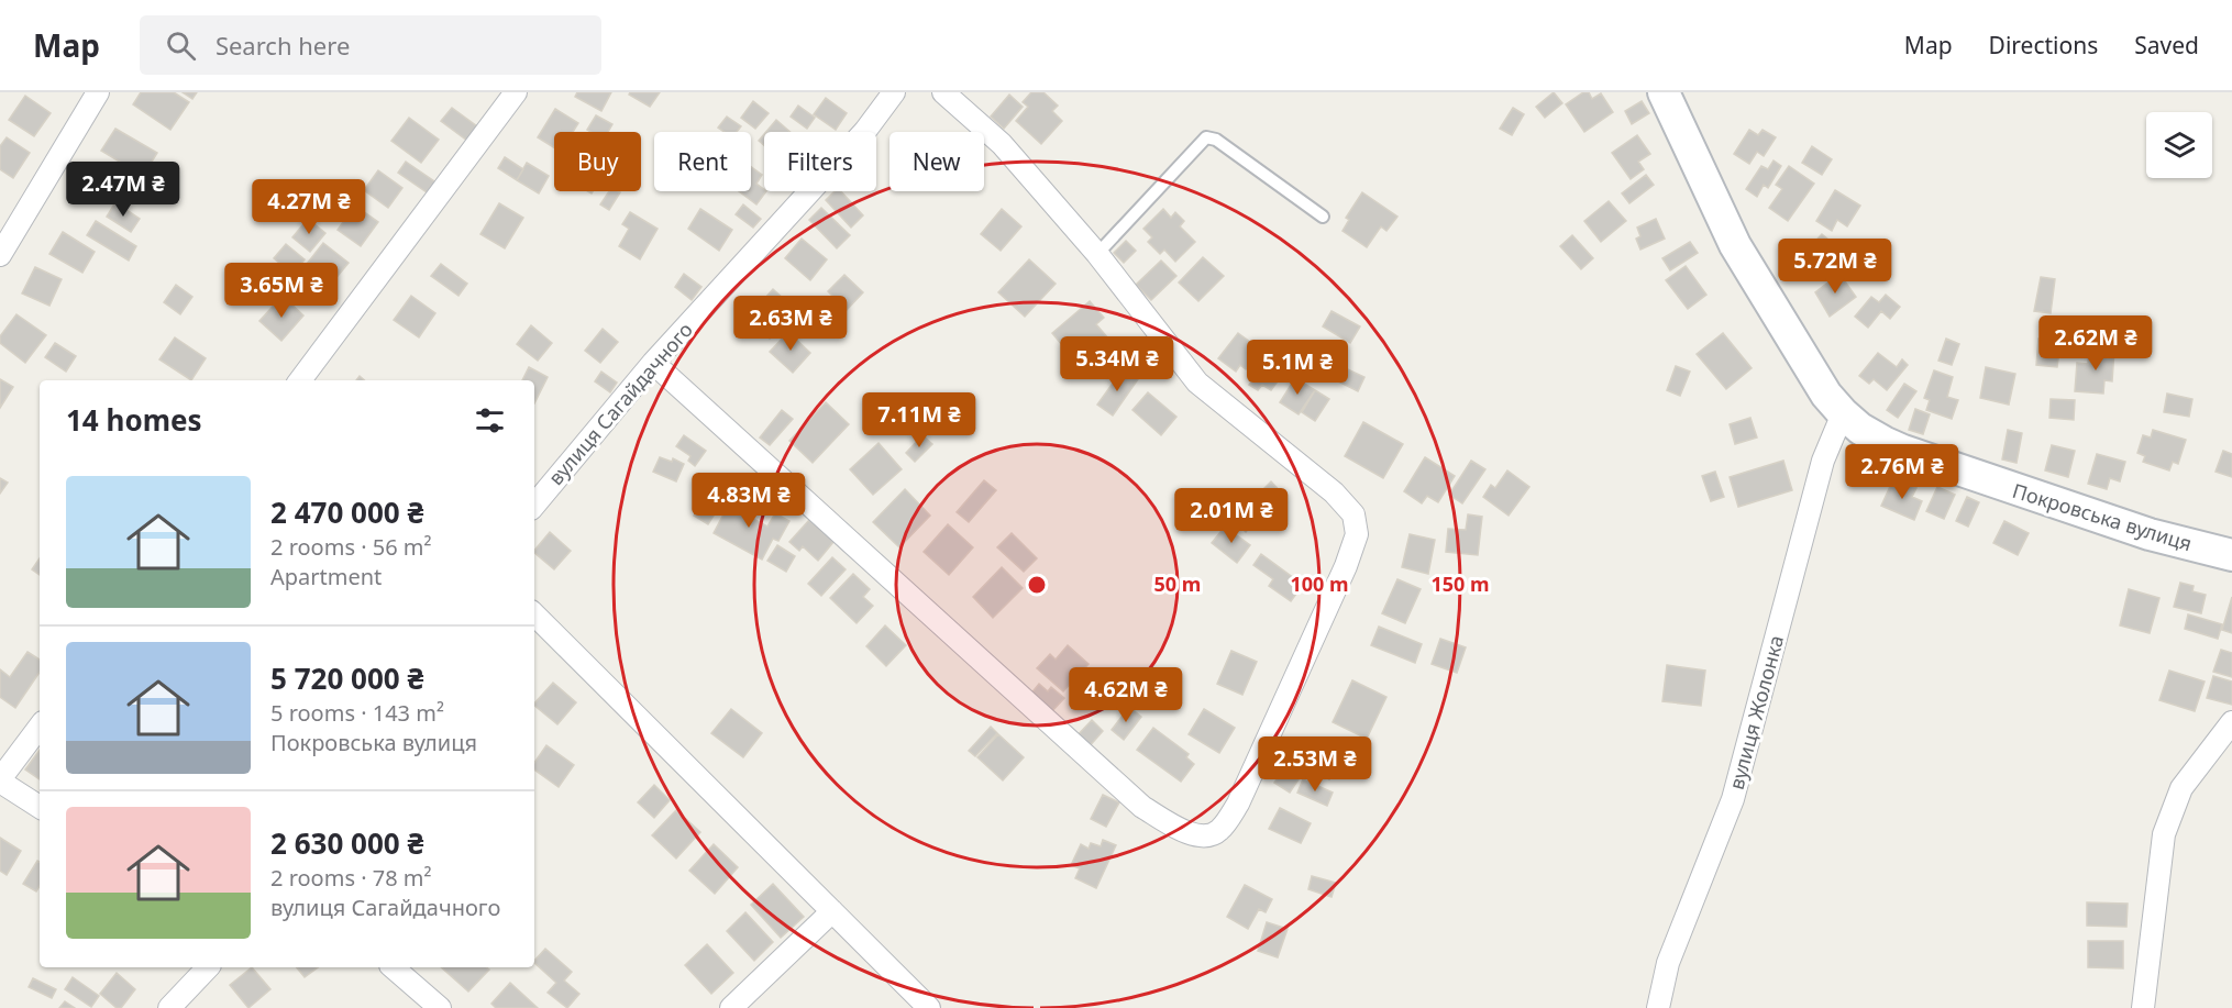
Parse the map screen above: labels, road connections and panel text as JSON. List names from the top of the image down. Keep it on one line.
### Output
{"streets":{"street":["вулиця Сагайдачного","Покровська вулиця","вулиця Жолонка"]},"crossings":[["Покровська вулиця","вулиця Жолонка"]],"page":{"header":"Map","search":"Search here","nav":["Map","Directions","Saved"],"chip":["Buy","Rent","Filters","New"],"price":["2.47M ₴","4.27M ₴","5.72M ₴","3.65M ₴","2.63M ₴","2.62M ₴","5.34M ₴","5.1M ₴","7.11M ₴","2.76M ₴","4.83M ₴","2.01M ₴","4.62M ₴","2.53M ₴"],"heading":"14 homes","list":[{"name":"2 470 000 ₴","note":"2 rooms · 56 m² · Apartment"},{"name":"5 720 000 ₴","note":"5 rooms · 143 m² · Покровська вулиця"},{"name":"2 630 000 ₴","note":"2 rooms · 78 m² · вулиця Сагайдачного"}]},"rings":["50 m","100 m","150 m"]}
